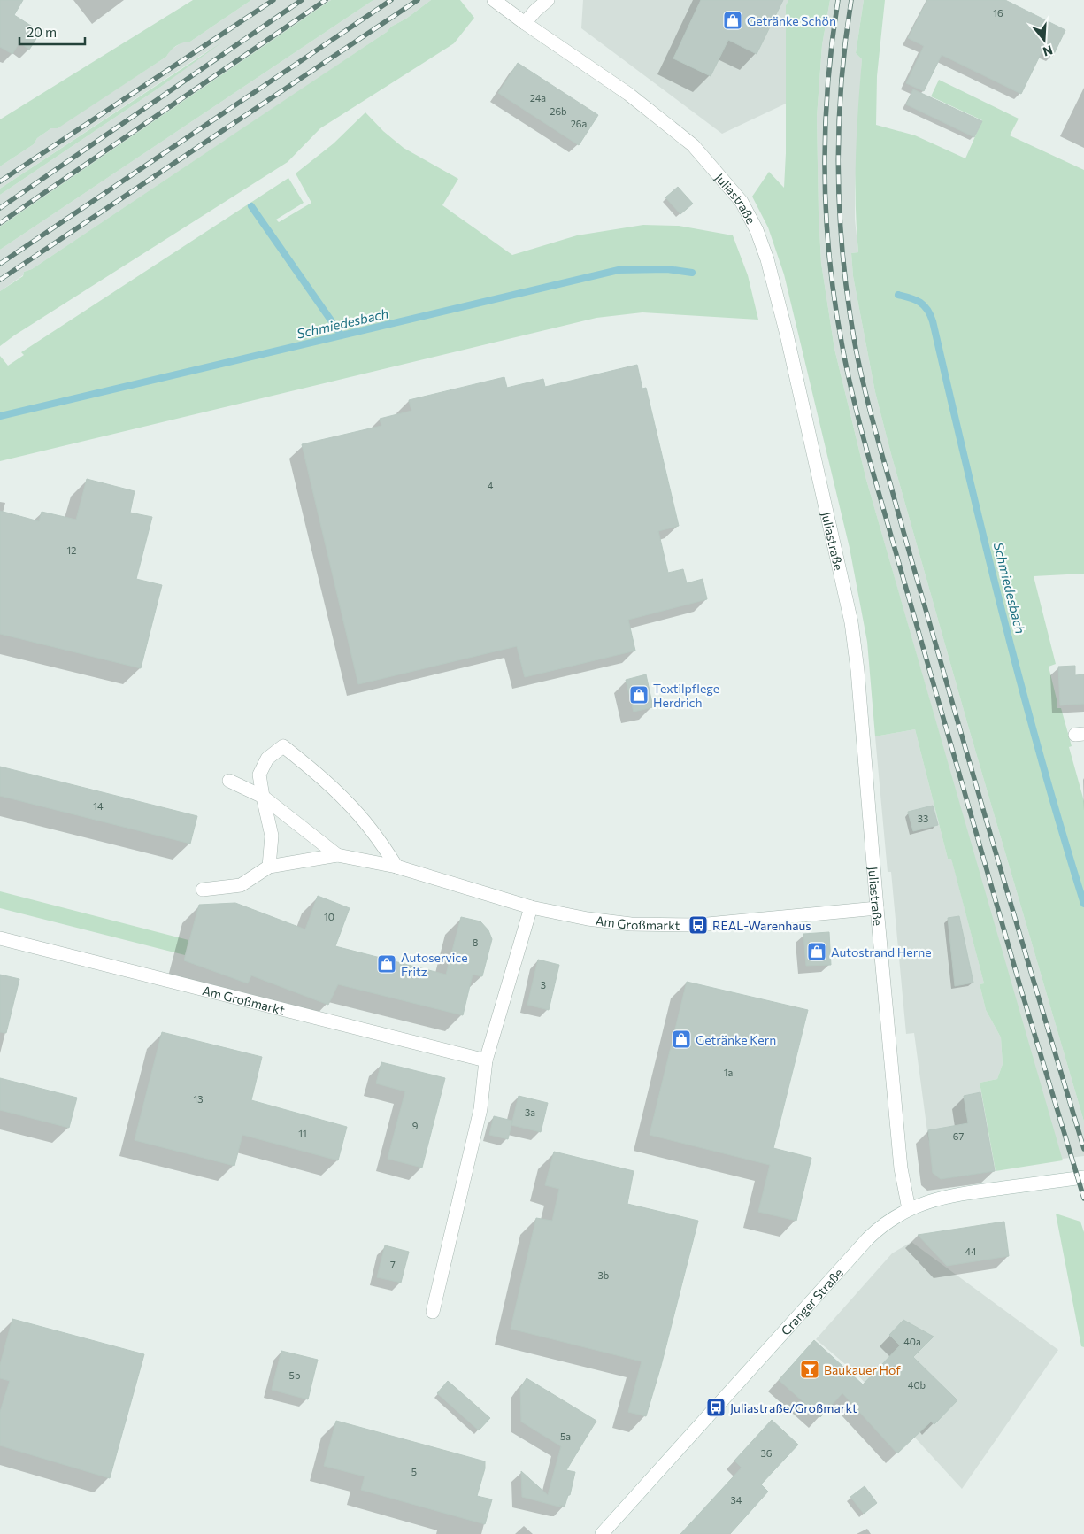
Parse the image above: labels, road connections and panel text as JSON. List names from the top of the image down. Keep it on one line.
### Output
{"streets":{"street":["Juliastraße","Am Großmarkt","Cranger Straße"]},"crossings":[["Juliastraße","Am Großmarkt"],["Juliastraße","Cranger Straße"]],"water":["Schmiedesbach"],"places":{"shop":["Getränke Schön","Textilpflege Herdrich","Autostrand Herne","Autoservice Fritz","Getränke Kern"],"bus stop":["REAL-Warenhaus","Juliastraße/Großmarkt"],"bar":["Baukauer Hof"]},"house_numbers":["16","24a","26b","26a","4","12","14","33","10","8","3","1a","13","3a","9","11","67","44","7","3b","40a","5b","40b","5a","36","5","34"],"scale_bar":"20 m","north":"bottom"}
